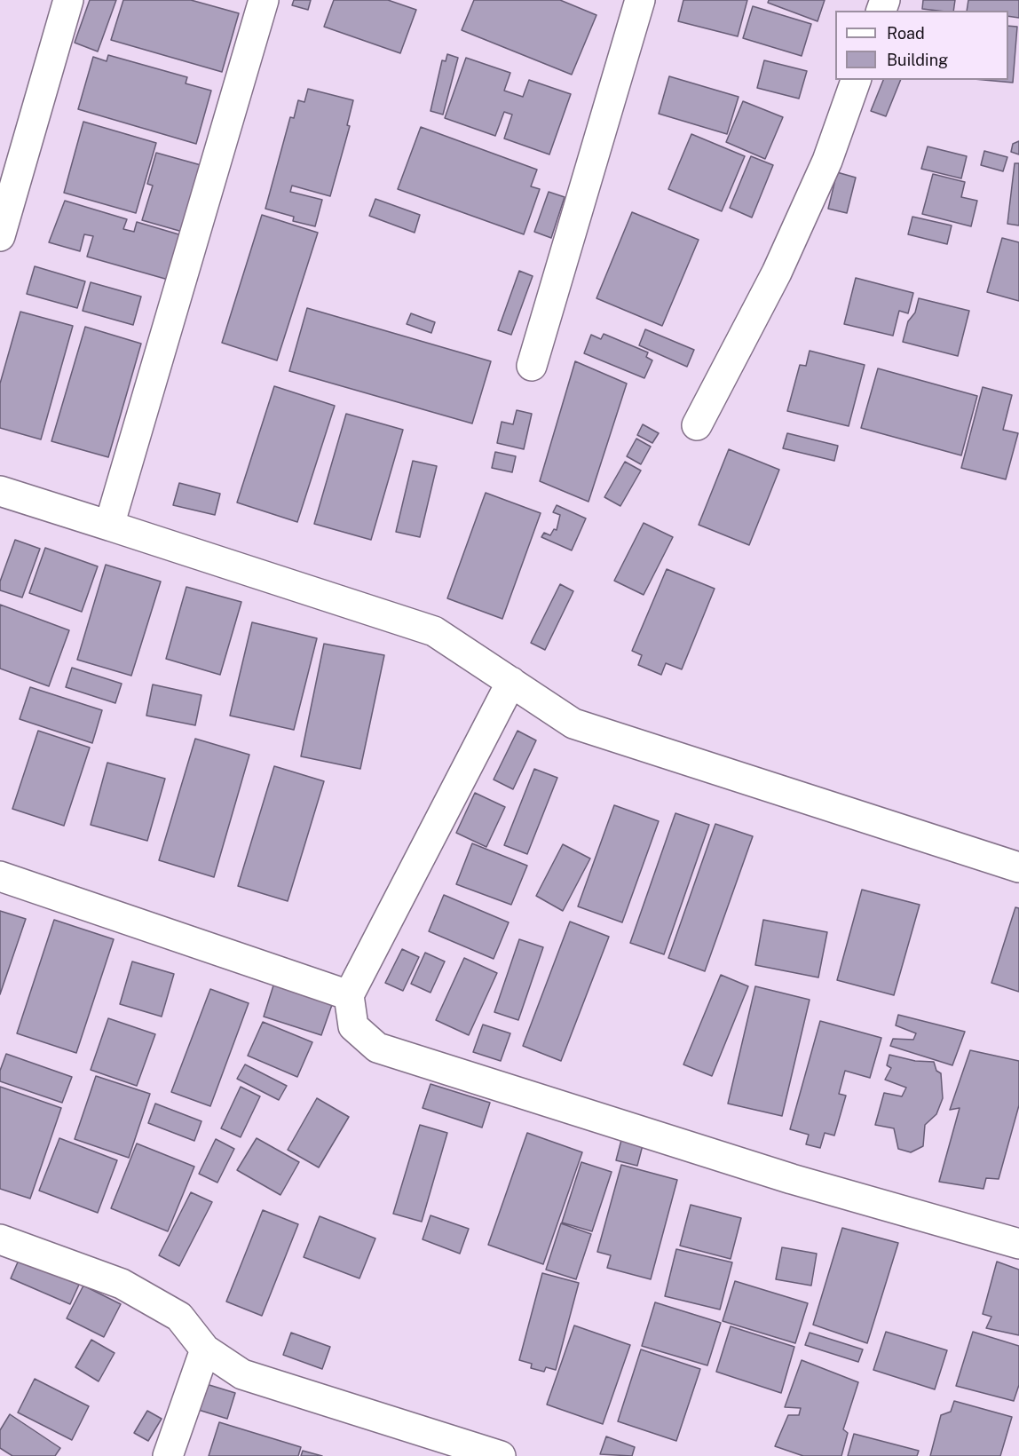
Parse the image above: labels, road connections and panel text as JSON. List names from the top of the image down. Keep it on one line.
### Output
{"legend":["Road","Building"]}
